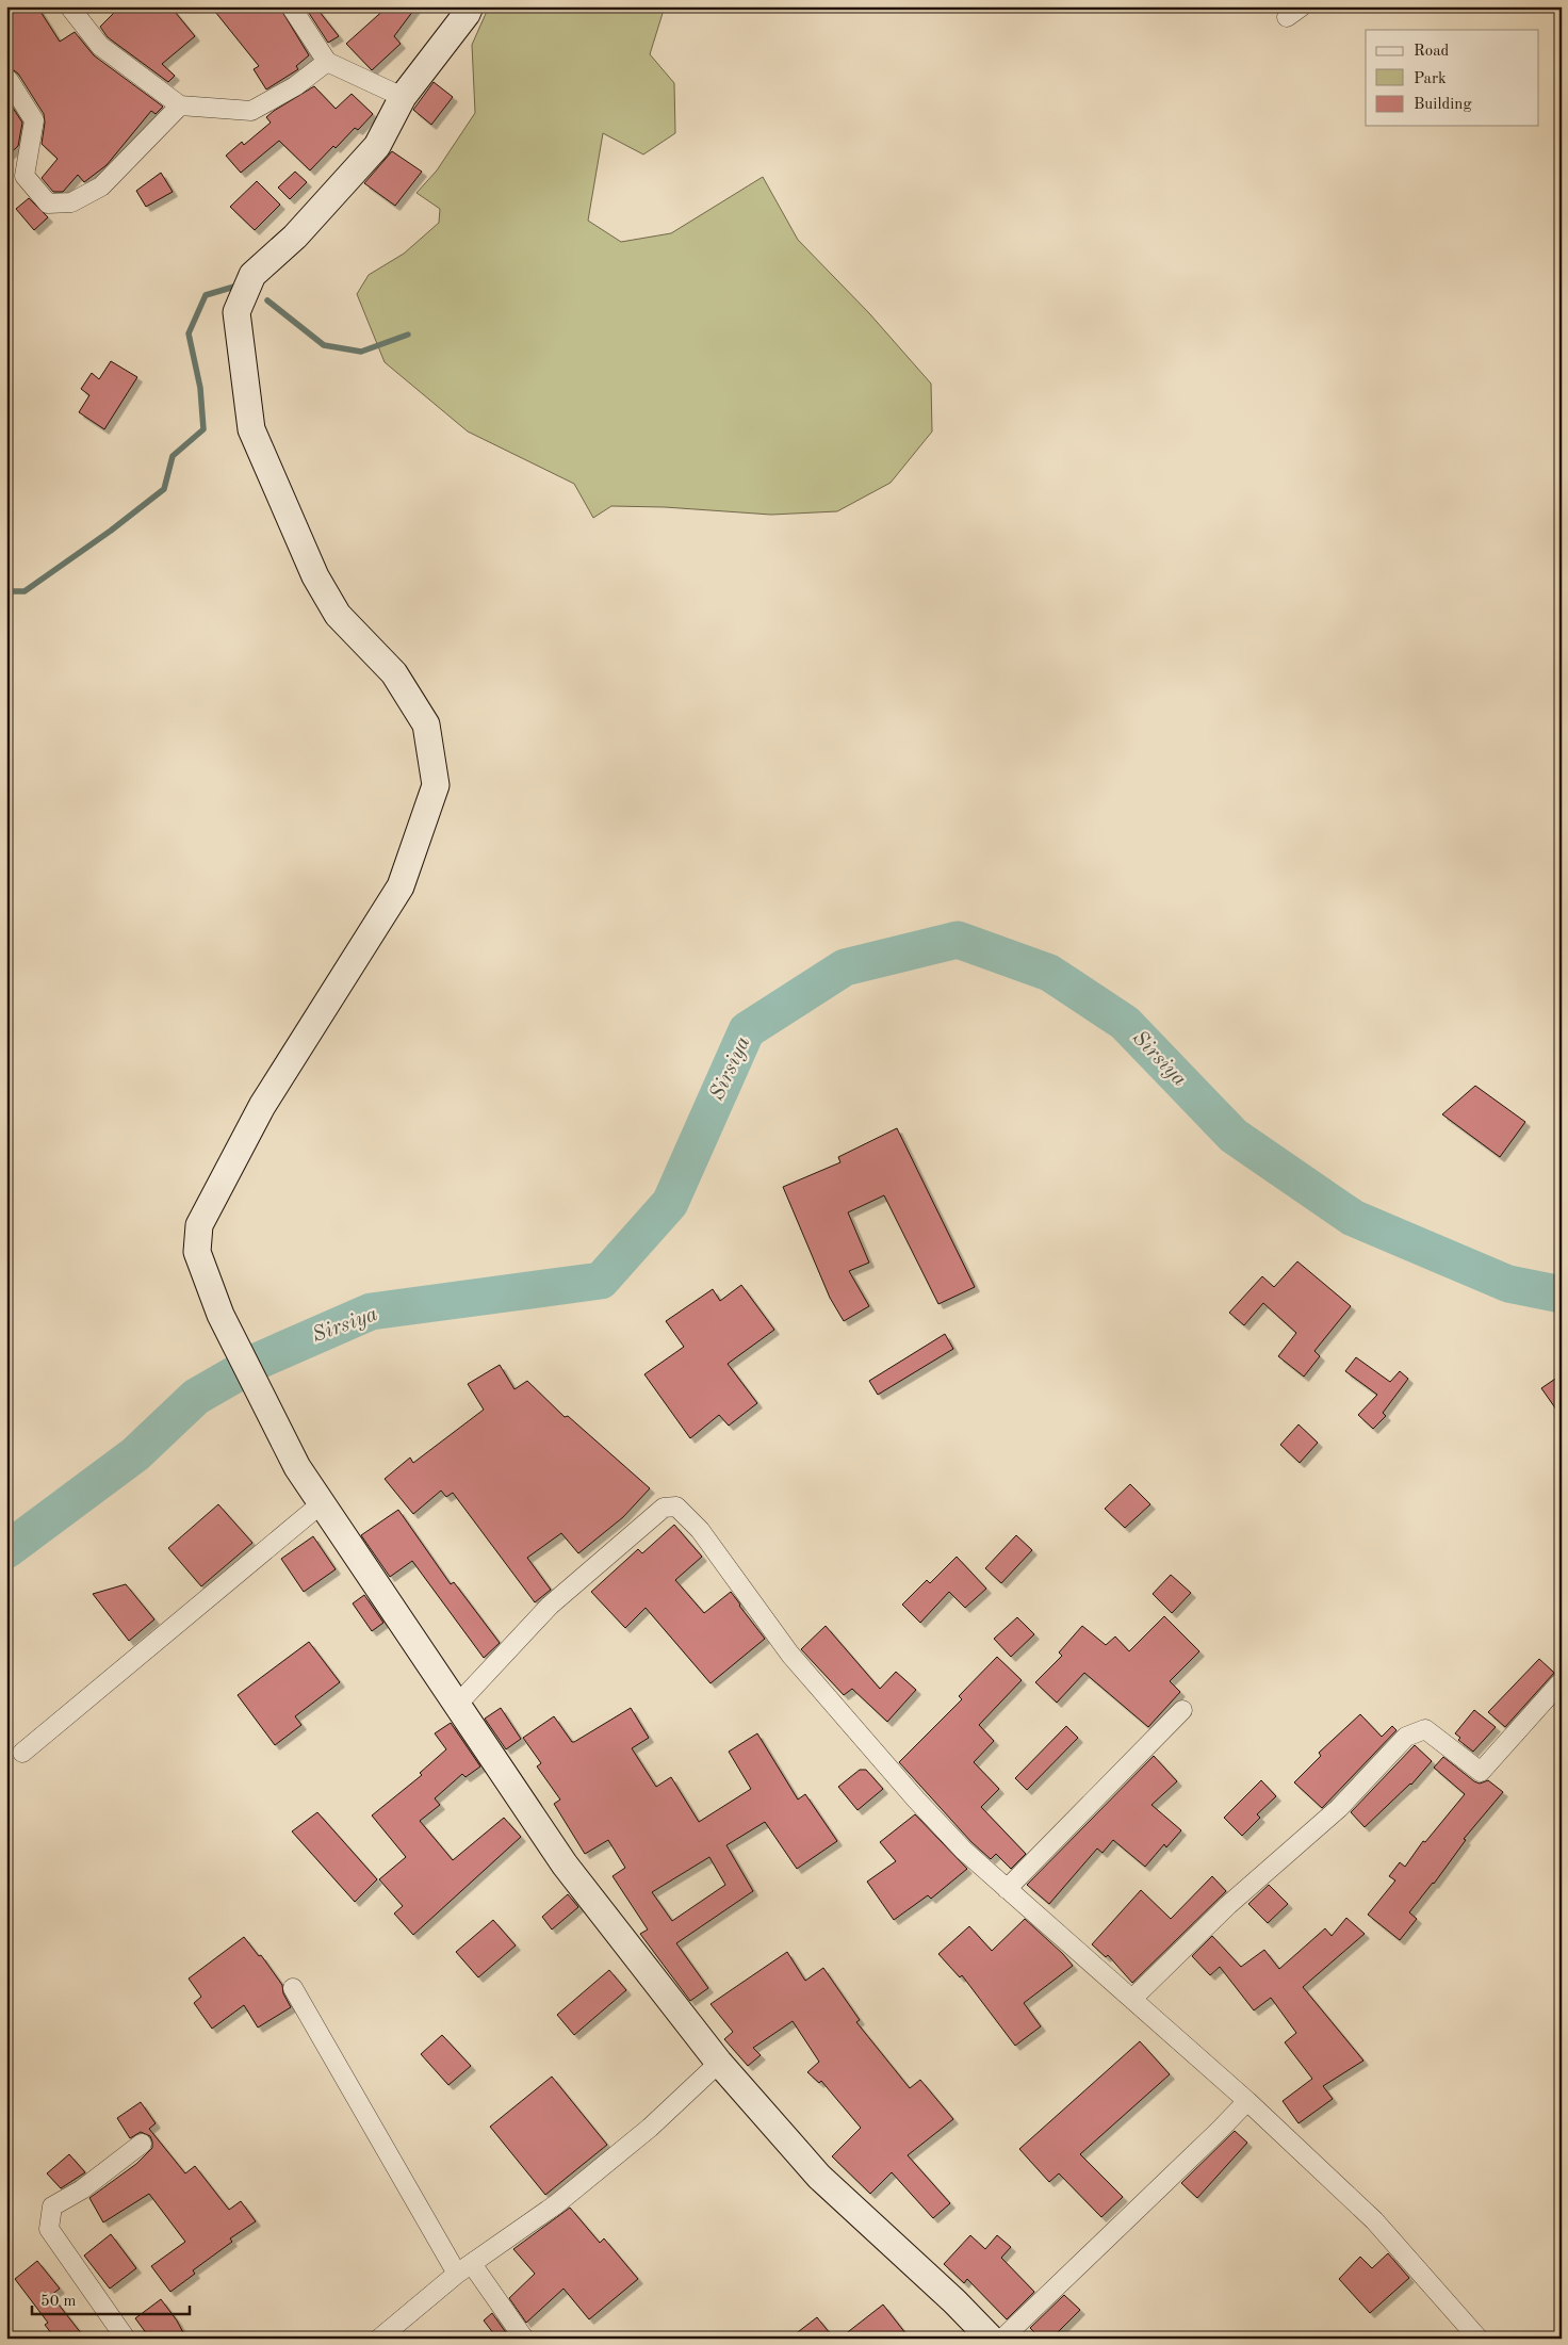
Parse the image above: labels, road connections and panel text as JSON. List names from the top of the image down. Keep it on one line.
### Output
{"water":["Sirsiya"],"legend":["Road","Park","Building"],"scale_bar":"50 m"}
